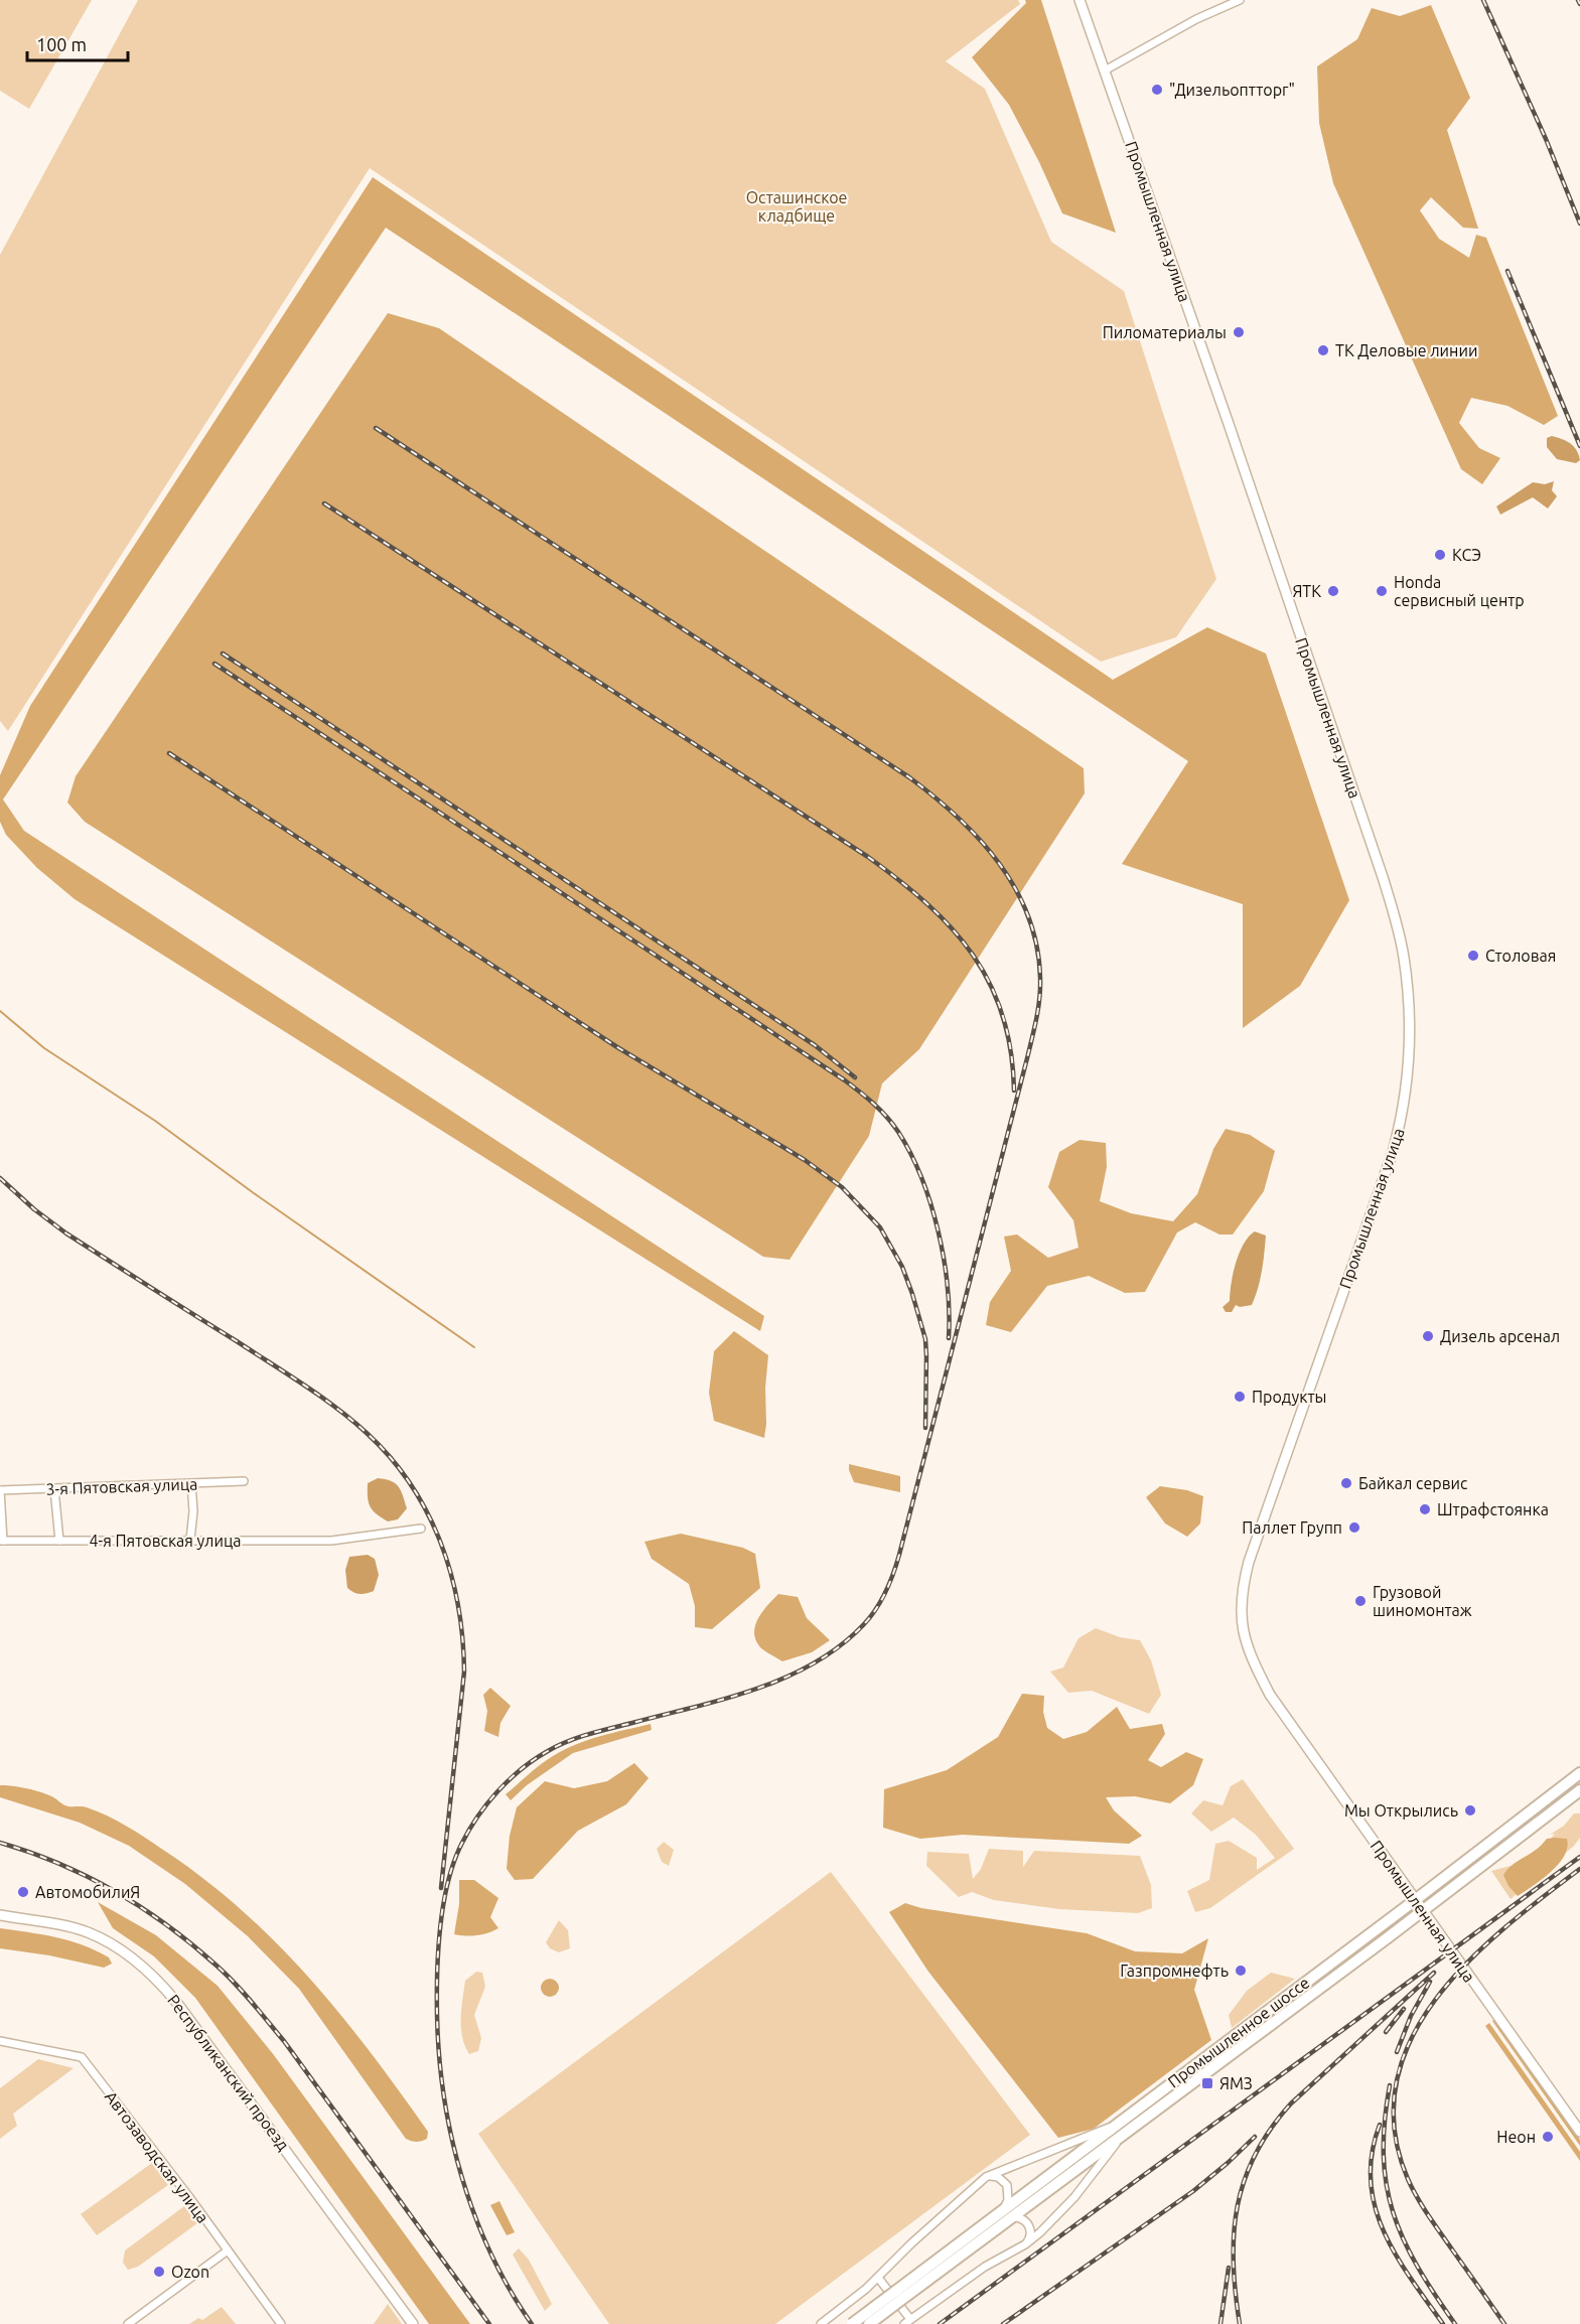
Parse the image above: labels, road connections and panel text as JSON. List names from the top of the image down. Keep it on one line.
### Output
{"streets":{"main road":["Промышленное шоссе"],"street":["Промышленная улица","3-я Пятовская улица","4-я Пятовская улица","Республиканский проезд","Автозаводская улица"]},"crossings":[["Промышленная улица","Промышленное шоссе"]],"parks":["Осташинское кладбище"],"places":{"other":["\"Дизельоптторг\"","Пиломатериалы","ТК Деловые линии","КСЭ","ЯТК","Honda сервисный центр","Столовая","Дизель арсенал","Продукты","Байкал сервис","Штрафстоянка","Паллет Групп","Грузовой шиномонтаж","Мы Открылись","АвтомобилиЯ","Газпромнефть","Неон","Ozon"],"transit":["ЯМЗ"]},"scale_bar":"100 m"}
